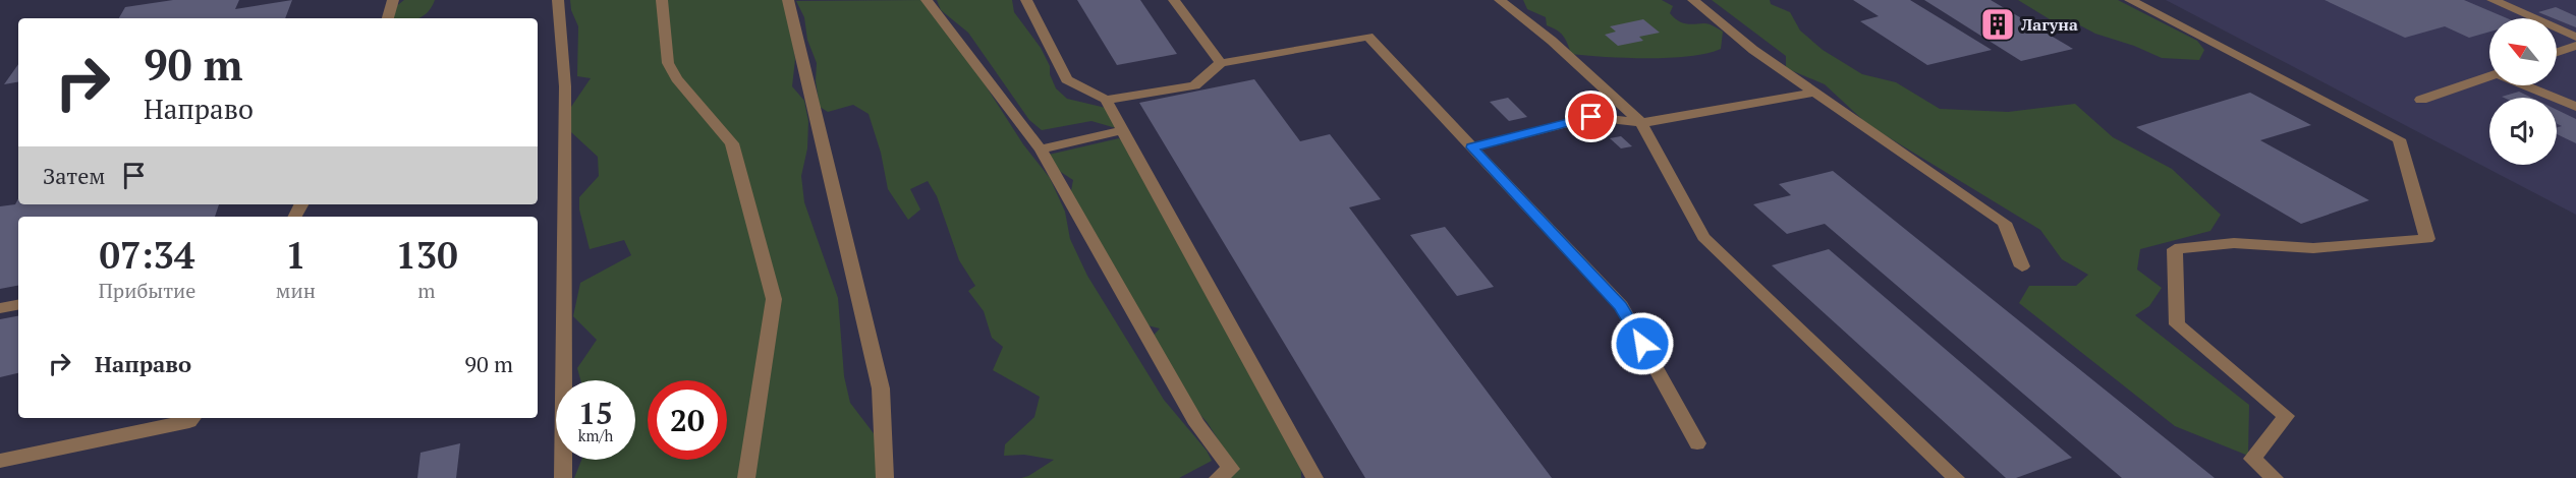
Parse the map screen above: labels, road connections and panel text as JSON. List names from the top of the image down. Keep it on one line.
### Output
{"places":{"building":["Лагуна"]},"north":"top left","page":{"turn":["90 m","Направо"],"then":"Затем","eta":["07:34","Прибытие","1","мин","130","m"],"list":[{"name":"Направо","value":"90 m"}],"speed":"15 km/h","limit":"20"}}
